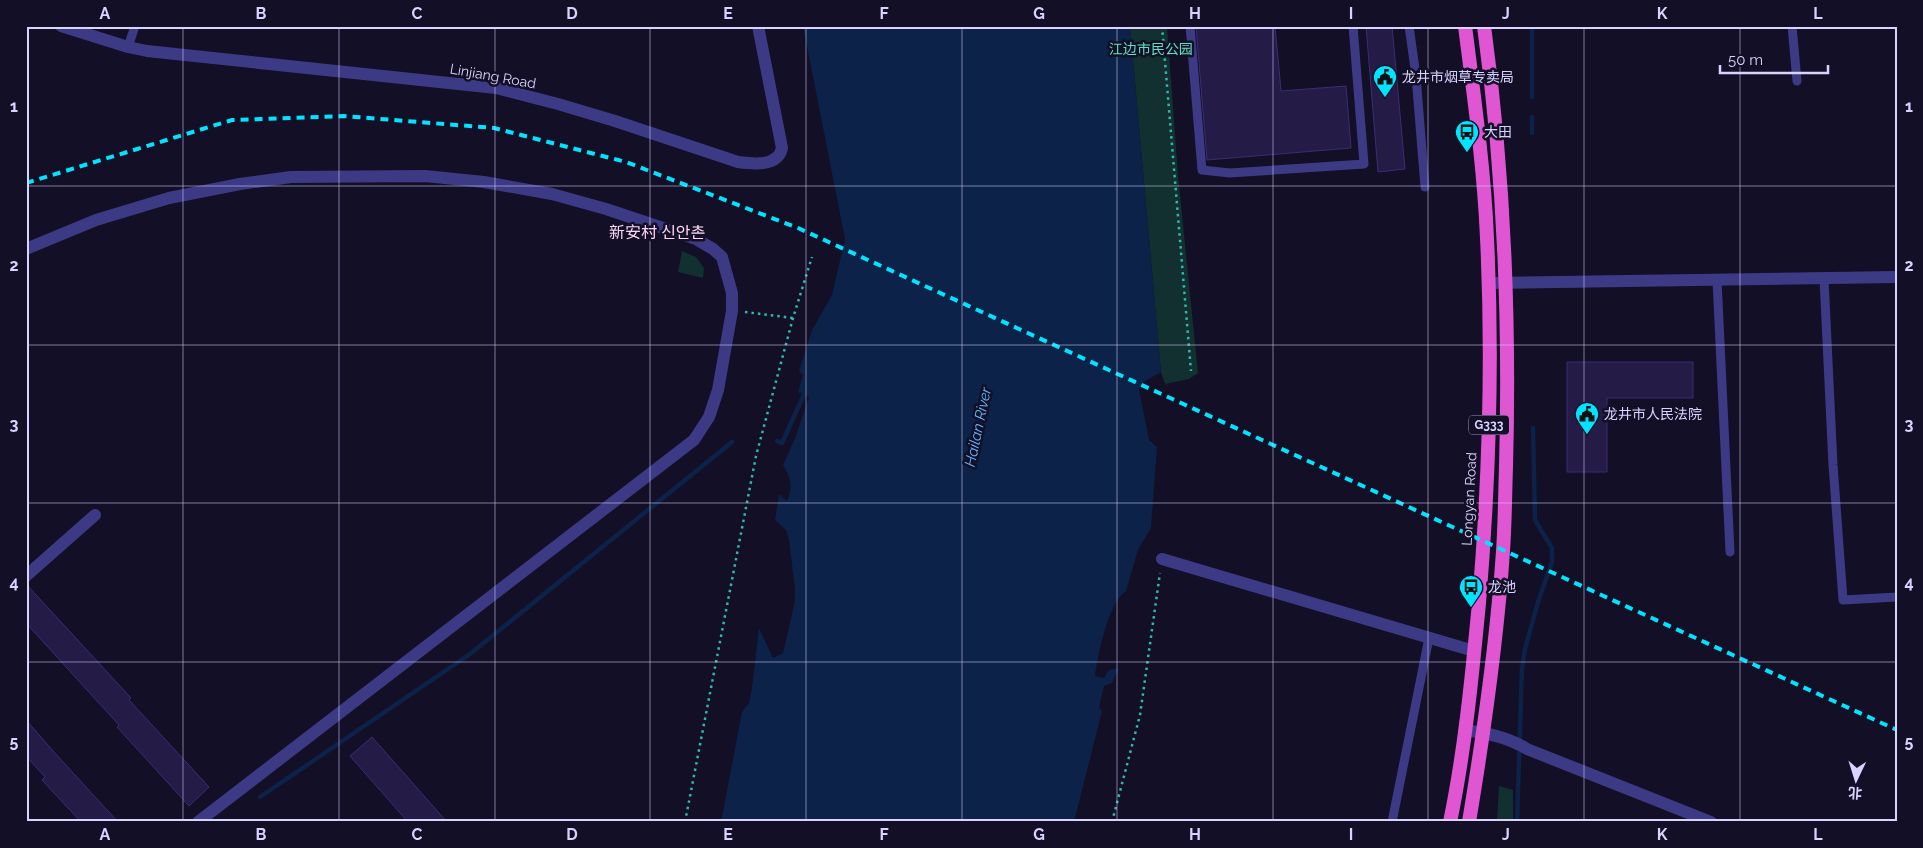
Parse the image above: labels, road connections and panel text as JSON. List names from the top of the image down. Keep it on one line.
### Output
{"streets":{"highway":["G333","Longyan Road"],"street":["Linjiang Road"]},"districts":["新安村 신안촌"],"water":["Hailan River"],"parks":["江边市民公园"],"places":{"public building":["龙井市烟草专卖局","龙井市人民法院"],"bus stop":["大田","龙池"]},"scale_bar":"50 m","north":"bottom","grid":{"columns":["A","B","C","D","E","F","G","H","I","J","K","L"],"rows":["1","2","3","4","5"]}}
